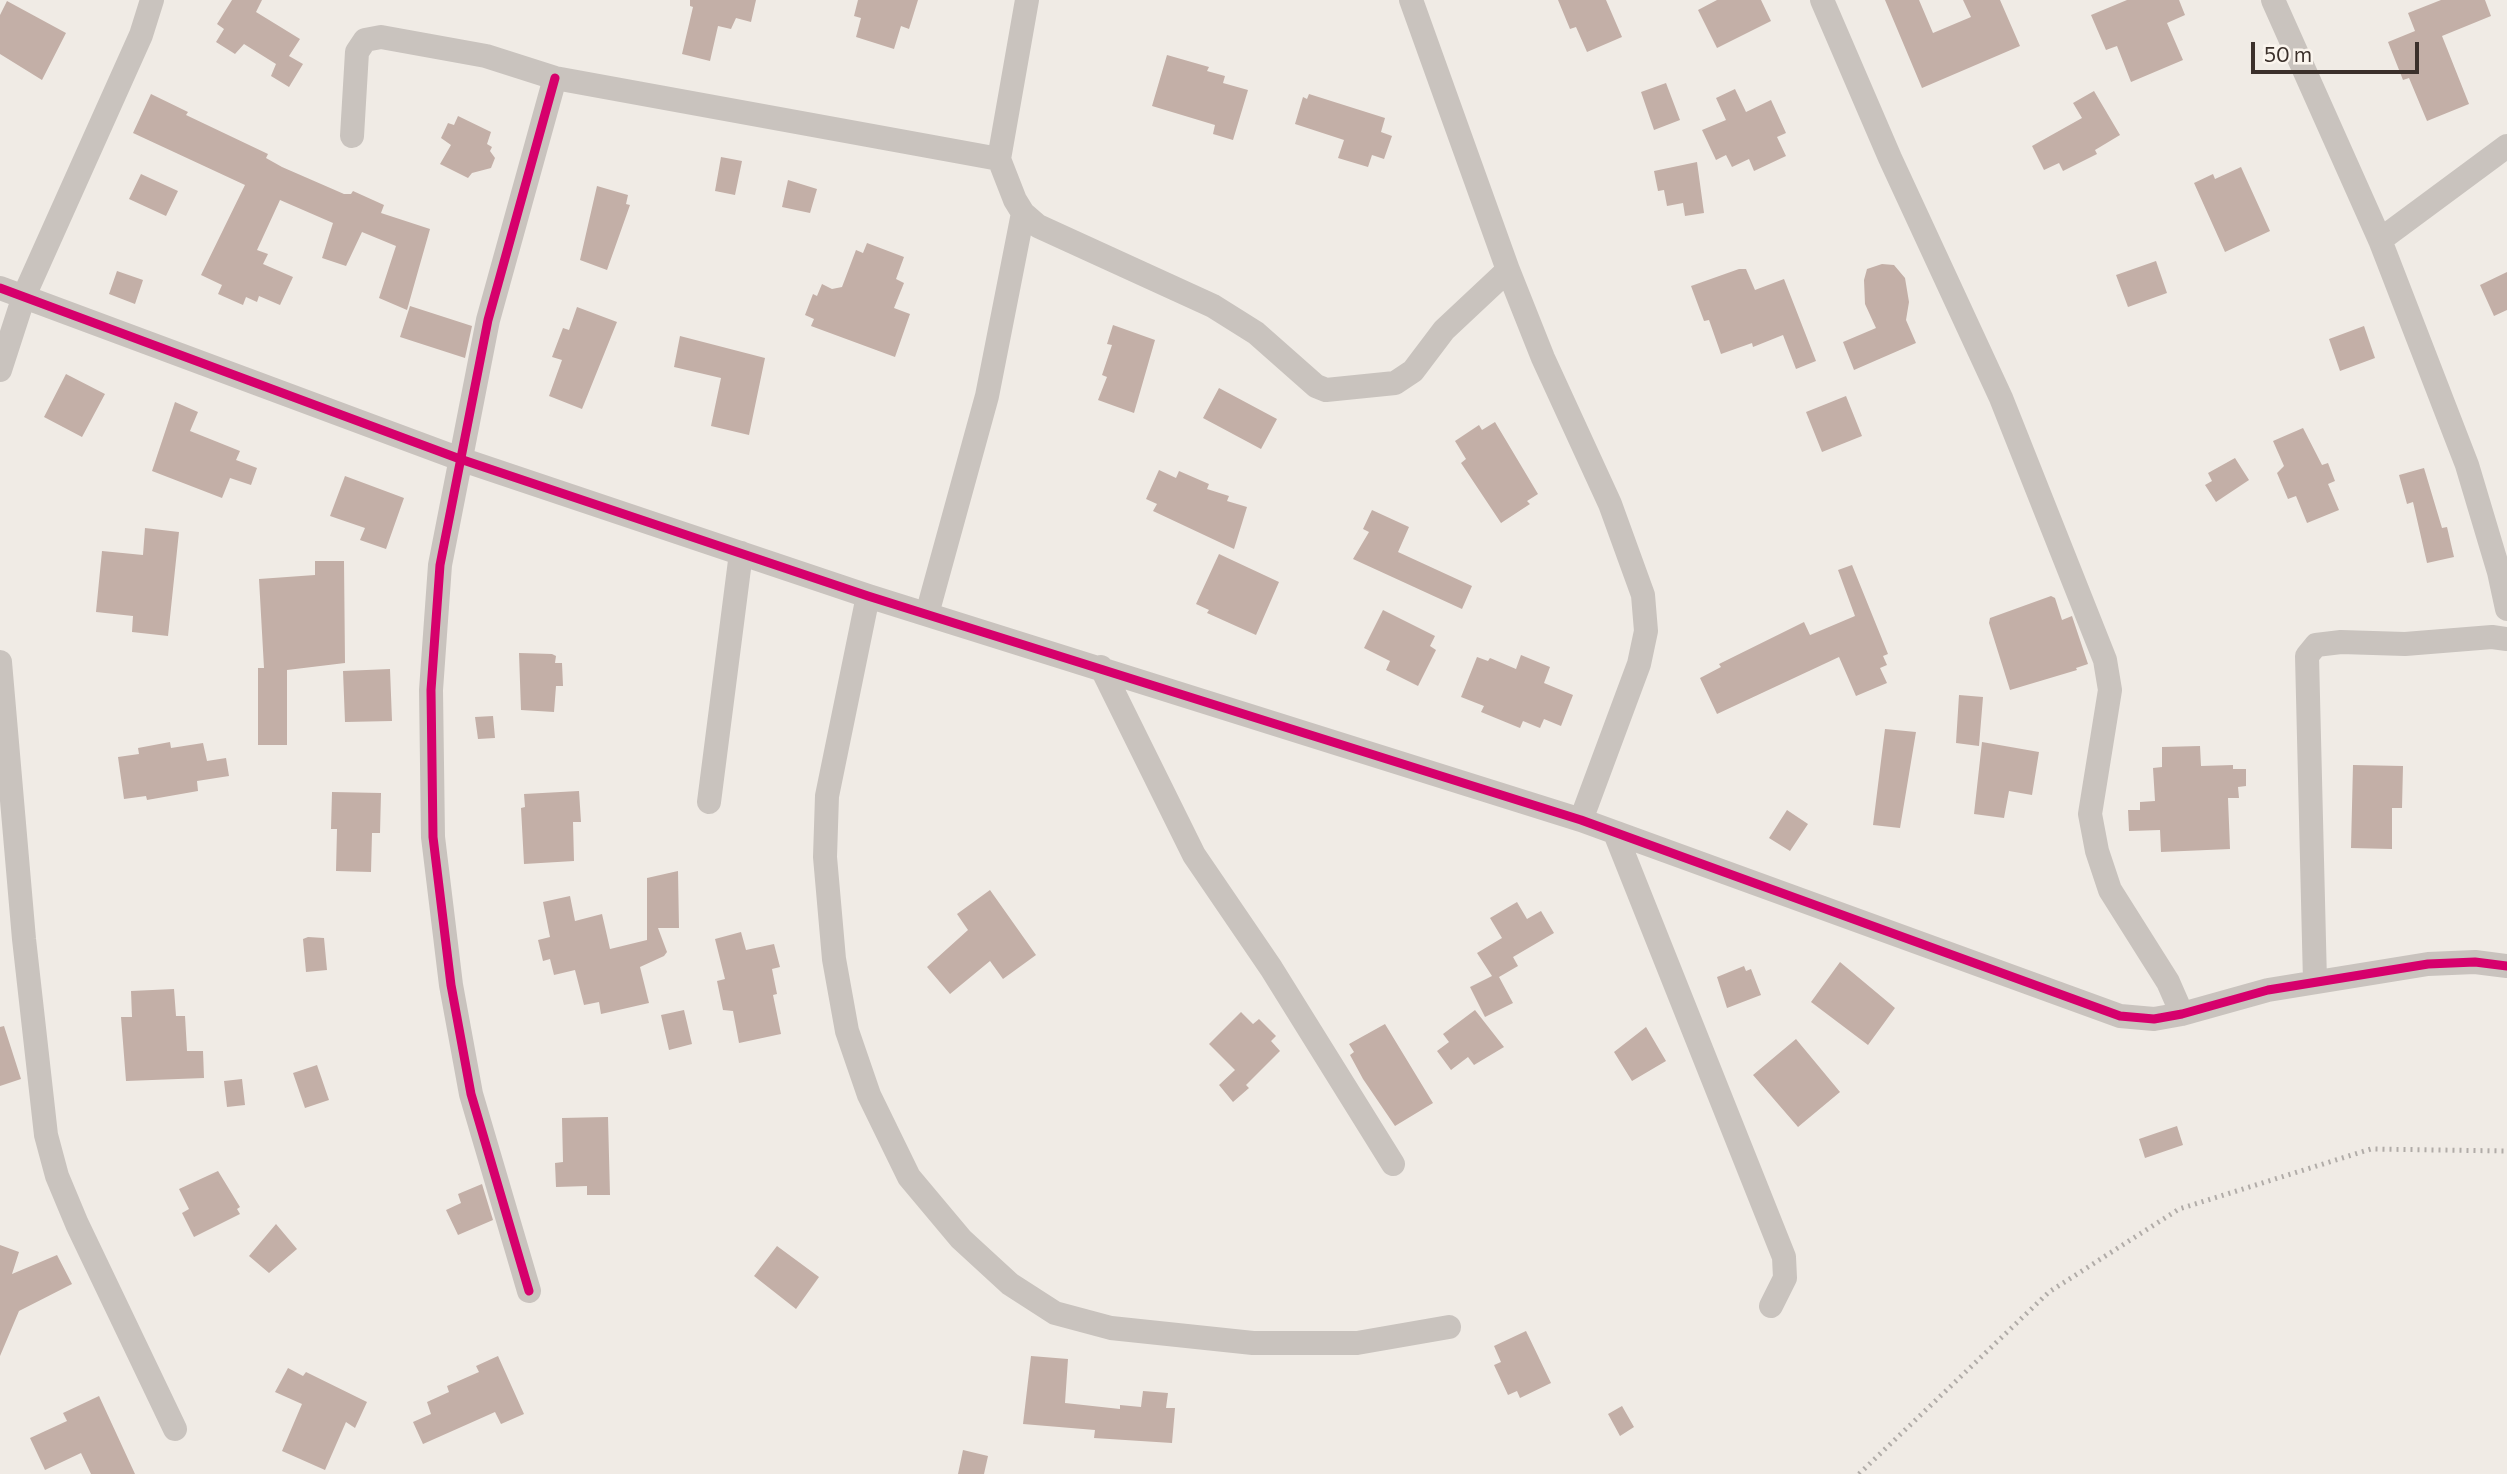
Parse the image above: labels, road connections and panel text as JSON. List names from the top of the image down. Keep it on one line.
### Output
{"scale_bar":"50 m"}
